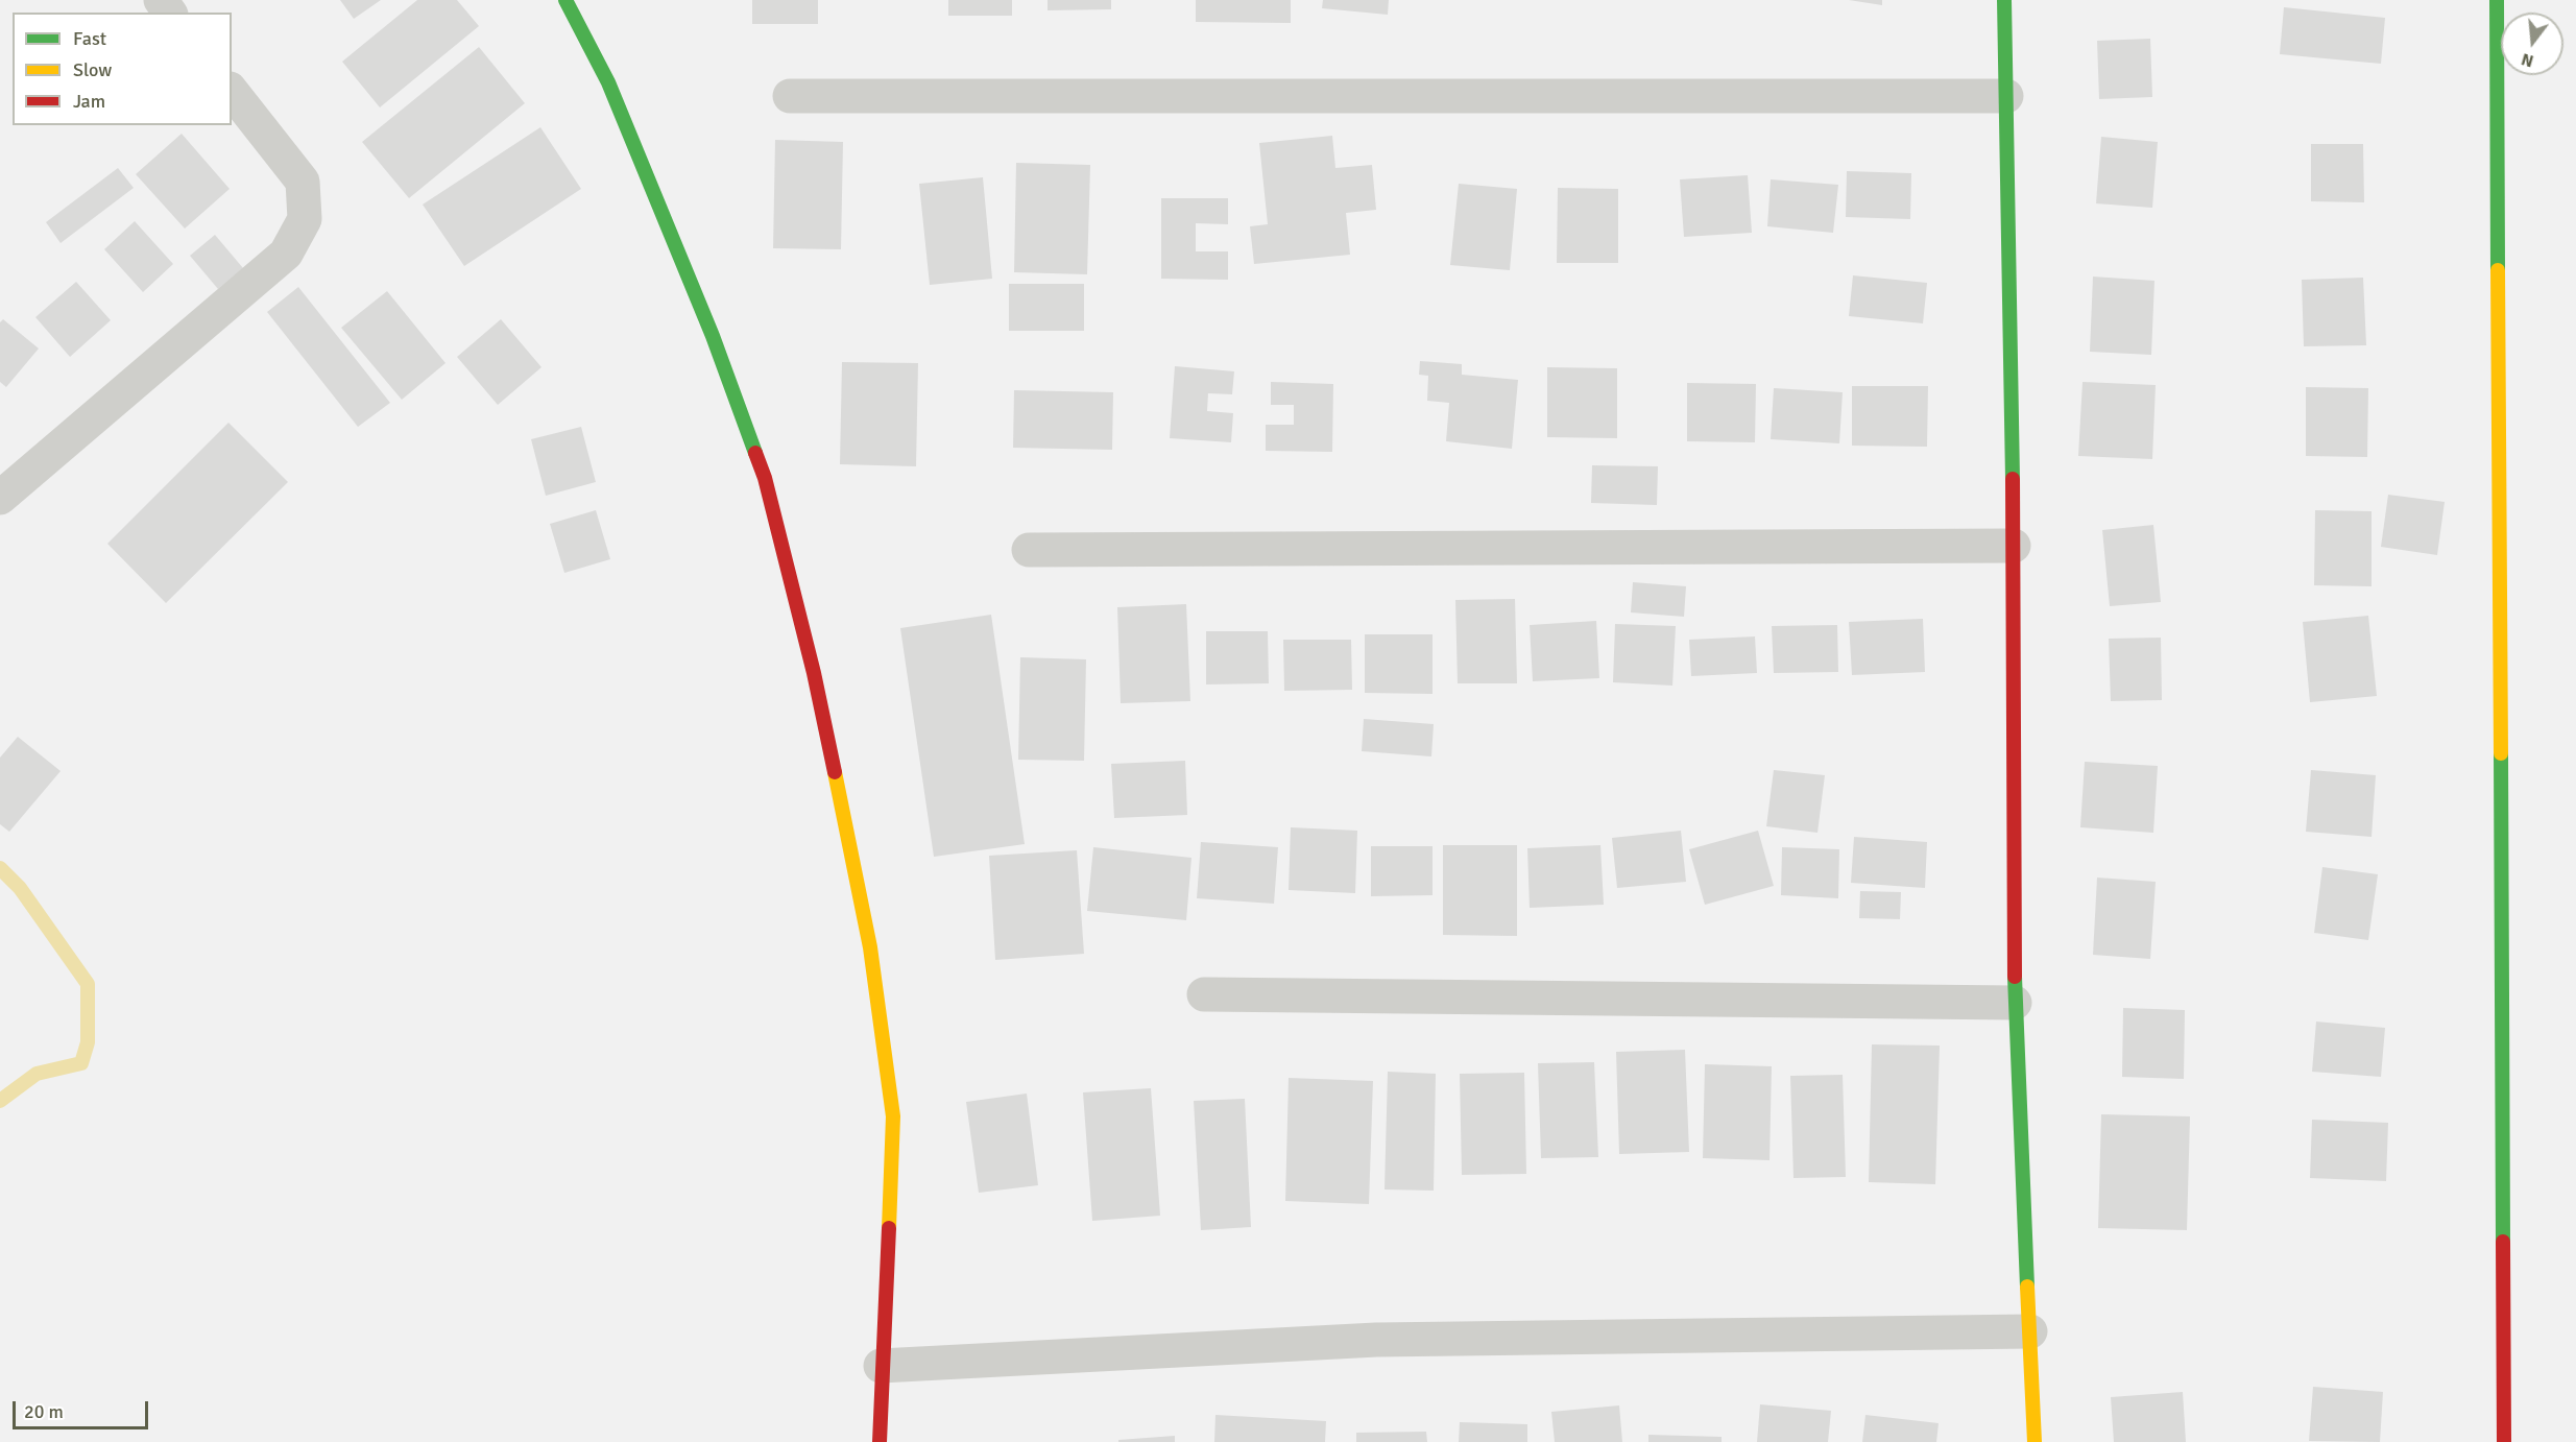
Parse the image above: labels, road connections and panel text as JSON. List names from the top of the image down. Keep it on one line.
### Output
{"legend":["Fast","Slow","Jam"],"scale_bar":"20 m","north":"bottom"}
